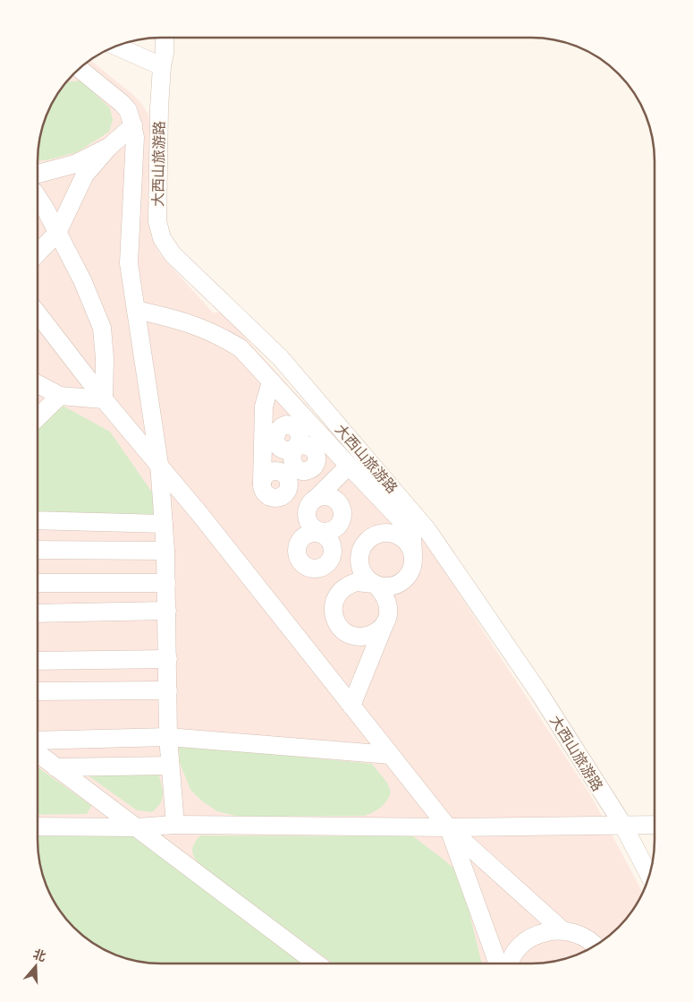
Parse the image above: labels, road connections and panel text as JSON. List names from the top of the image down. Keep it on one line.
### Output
{"streets":{"street":["大西山旅游路"]},"north":"top"}
